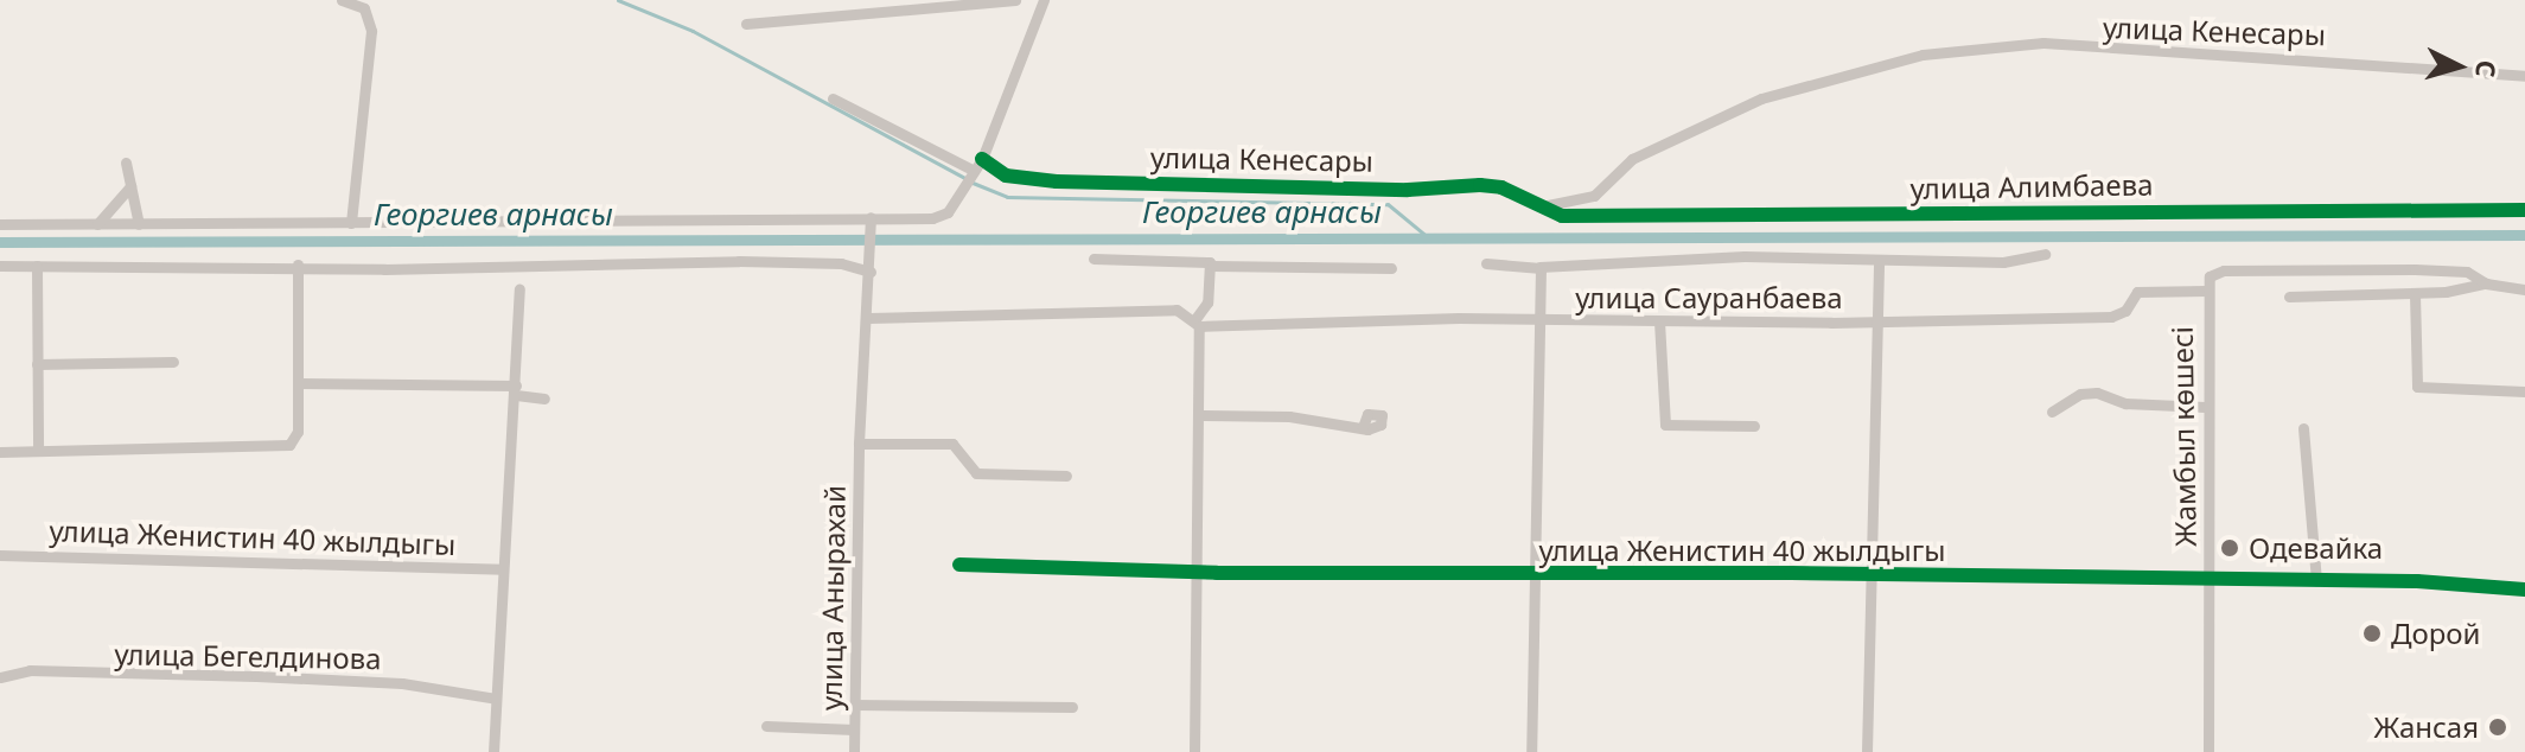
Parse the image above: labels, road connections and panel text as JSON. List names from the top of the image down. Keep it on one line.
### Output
{"streets":{"street":["улица Кенесары","улица Алимбаева","улица Сауранбаева","Жамбыл көшесі","улица Женистин 40 жылдыгы","улица Анырахай","улица Бегелдинова"]},"crossings":[["улица Кенесары","улица Алимбаева"],["улица Сауранбаева","Жамбыл көшесі"],["улица Сауранбаева","улица Анырахай"],["Жамбыл көшесі","улица Женистин 40 жылдыгы"]],"water":["Георгиев арнасы"],"places":["Одевайка","Дорой","Жансая"],"north":"right"}
